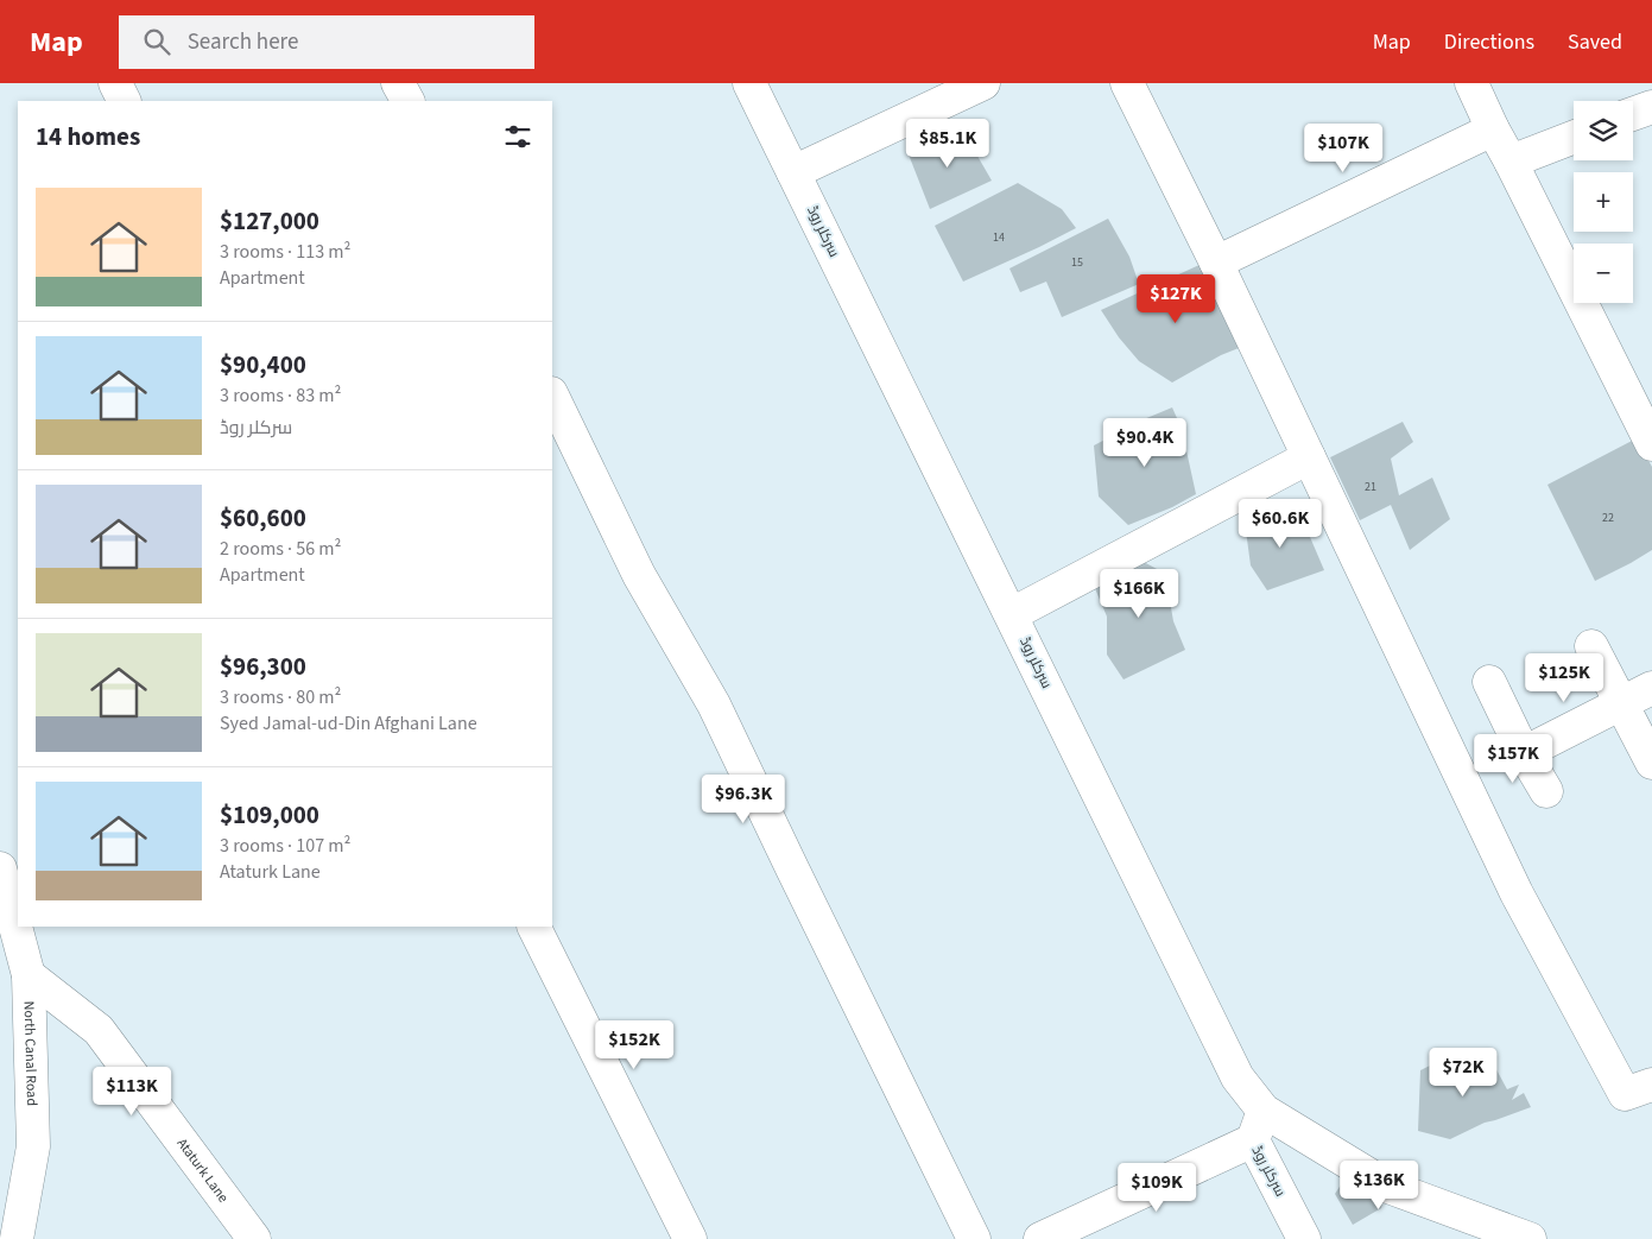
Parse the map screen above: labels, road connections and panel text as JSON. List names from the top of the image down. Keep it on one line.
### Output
{"streets":{"street":["سرکلر روڈ","North Canal Road","Ataturk Lane"]},"crossings":[["North Canal Road","Ataturk Lane"]],"house_numbers":["14","15","21","22"],"page":{"header":"Map","search":"Search here","nav":["Map","Directions","Saved"],"map_buttons":["+","−"],"heading":"14 homes","price":["$85.1K","$107K","$127K","$90.4K","$60.6K","$166K","$125K","$157K","$96.3K","$152K","$72K","$113K","$136K","$109K"],"list":[{"name":"$127,000","note":"3 rooms · 113 m² · Apartment"},{"name":"$90,400","note":"3 rooms · 83 m² · سرکلر روڈ"},{"name":"$60,600","note":"2 rooms · 56 m² · Apartment"},{"name":"$96,300","note":"3 rooms · 80 m² · Syed Jamal-ud-Din Afghani Lane"},{"name":"$109,000","note":"3 rooms · 107 m² · Ataturk Lane"}]}}
